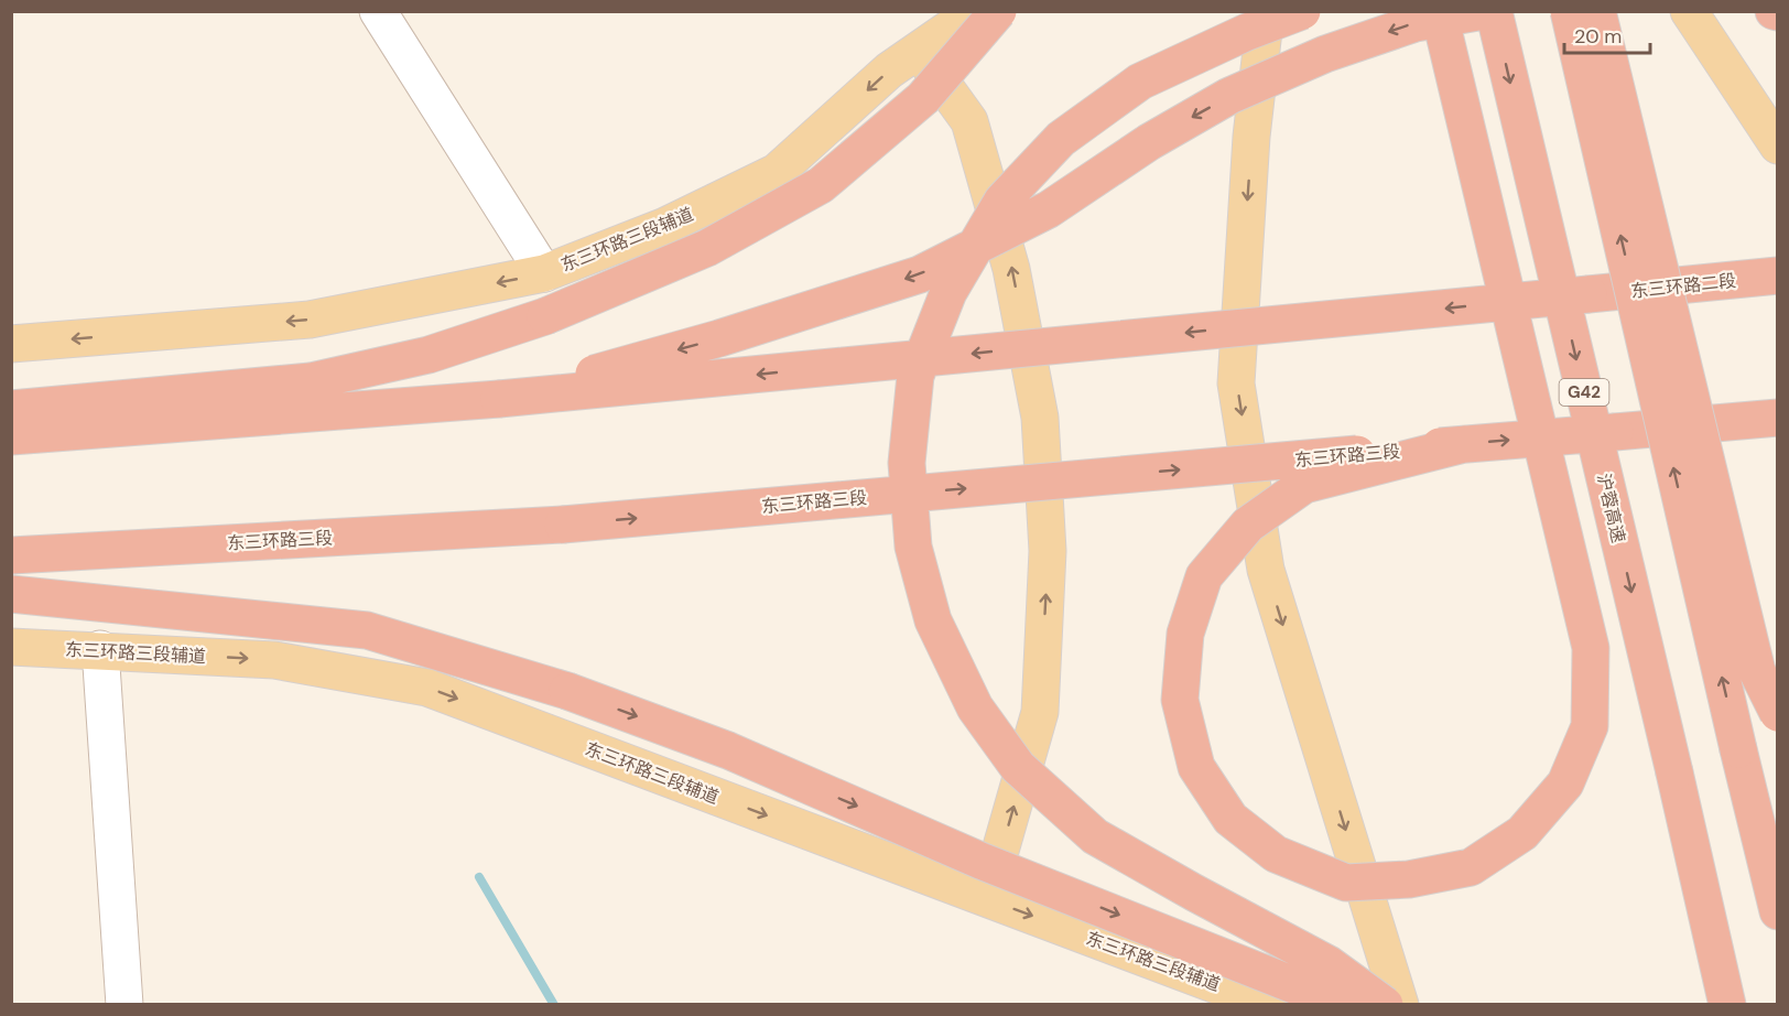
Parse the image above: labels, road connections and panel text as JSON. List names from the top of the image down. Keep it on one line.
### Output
{"streets":{"highway":["东三环路二段","G42","东三环路三段","沪蓉高速"],"main road":["东三环路三段辅道"]},"scale_bar":"20 m"}
